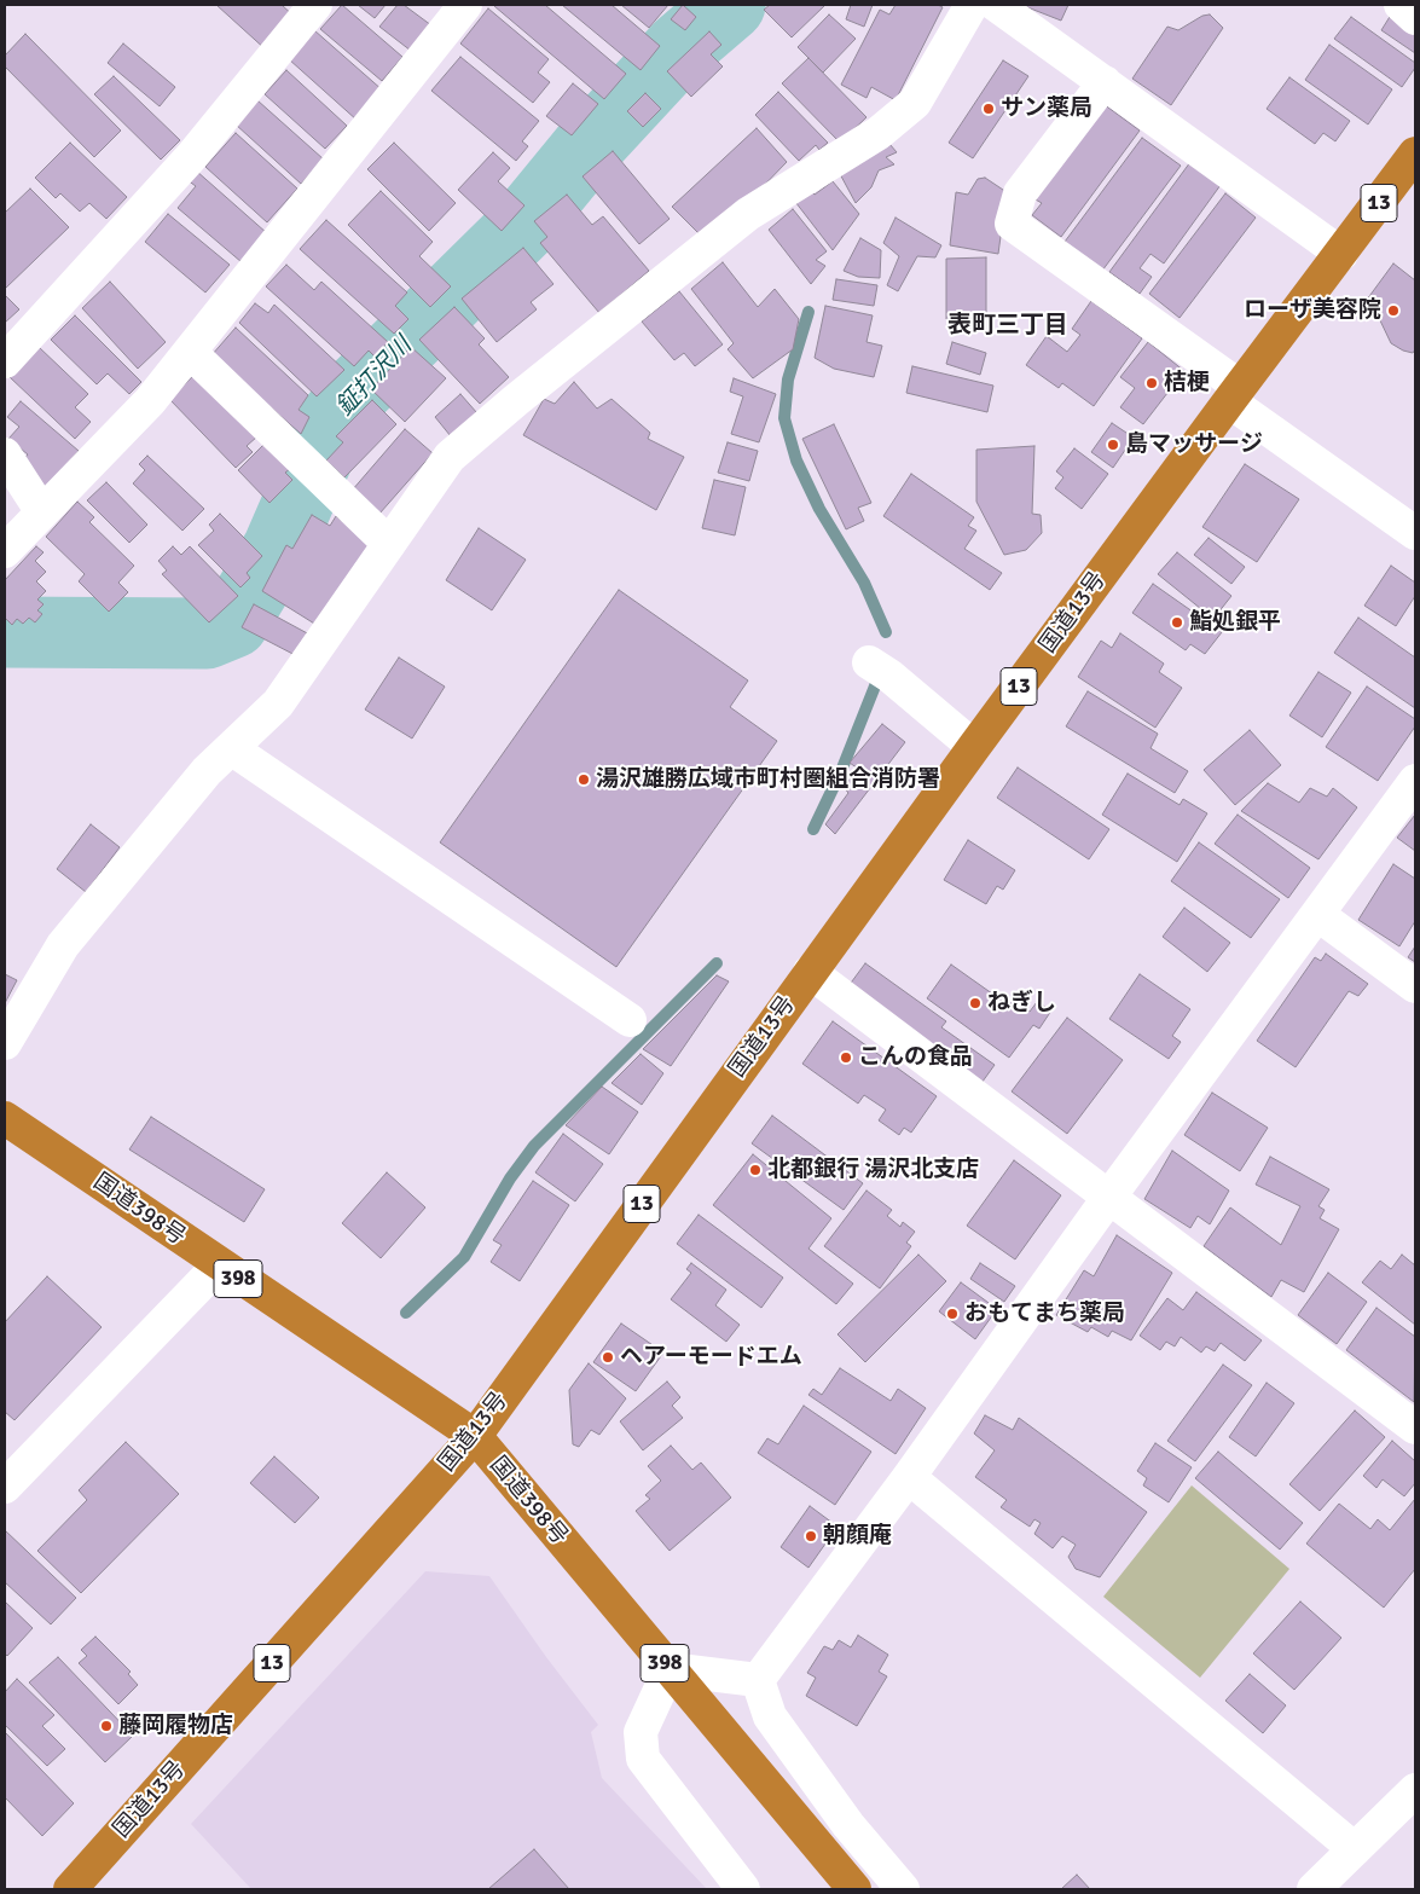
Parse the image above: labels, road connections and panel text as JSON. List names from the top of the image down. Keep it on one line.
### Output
{"streets":{"highway":["13","国道13号","国道398号","398"]},"crossings":[["国道13号","国道398号"]],"districts":["表町三丁目"],"water":["鉦打沢川"],"places":["サン薬局","ローザ美容院","桔梗","島マッサージ","鮨処銀平","湯沢雄勝広域市町村圏組合消防署","ねぎし","こんの食品","北都銀行 湯沢北支店","おもてまち薬局","ヘアーモードエム","朝顔庵","藤岡履物店"]}
